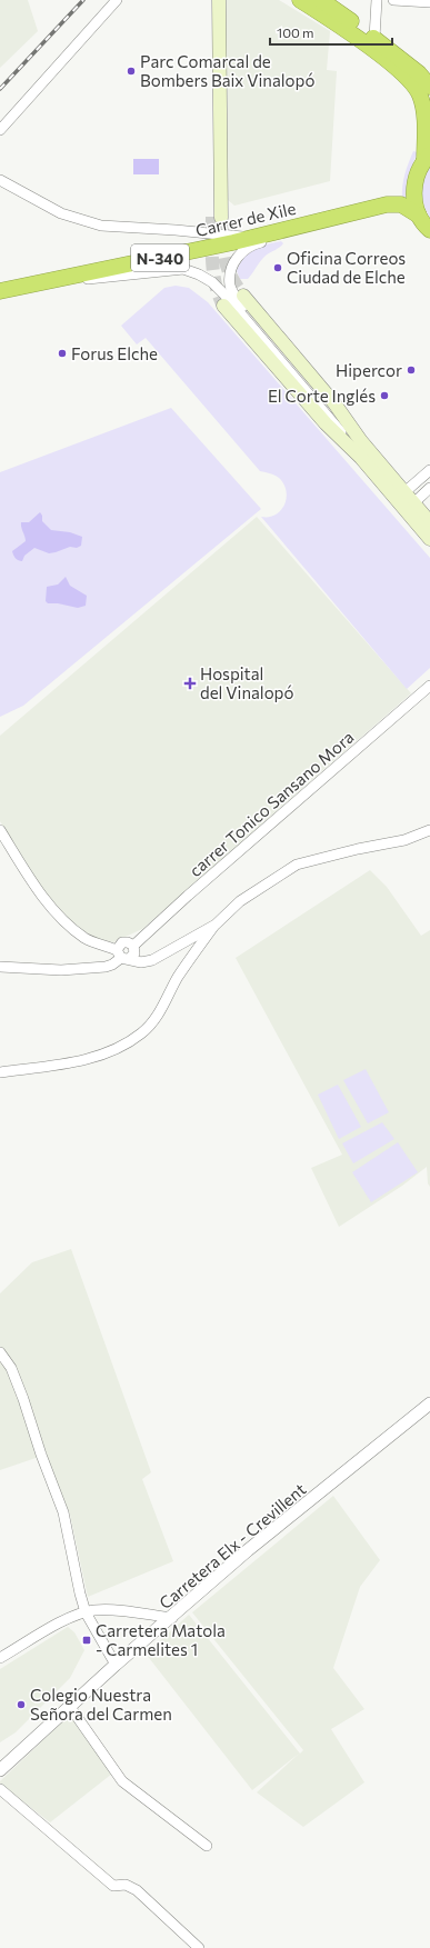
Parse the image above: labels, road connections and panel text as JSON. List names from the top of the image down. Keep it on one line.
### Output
{"streets":{"highway":["Carrer de Xile","N-340"],"street":["carrer Tonico Sansano Mora","Carretera Elx - Crevillent"]},"crossings":[["Carrer de Xile","N-340"]],"places":{"other":["Parc Comarcal de Bombers Baix Vinalopó","Oficina Correos Ciudad de Elche","Forus Elche","Hipercor","El Corte Inglés","Colegio Nuestra Señora del Carmen"],"health":["Hospital del Vinalopó"],"transit":["Carretera Matola - Carmelites 1"]},"scale_bar":"100 m"}
